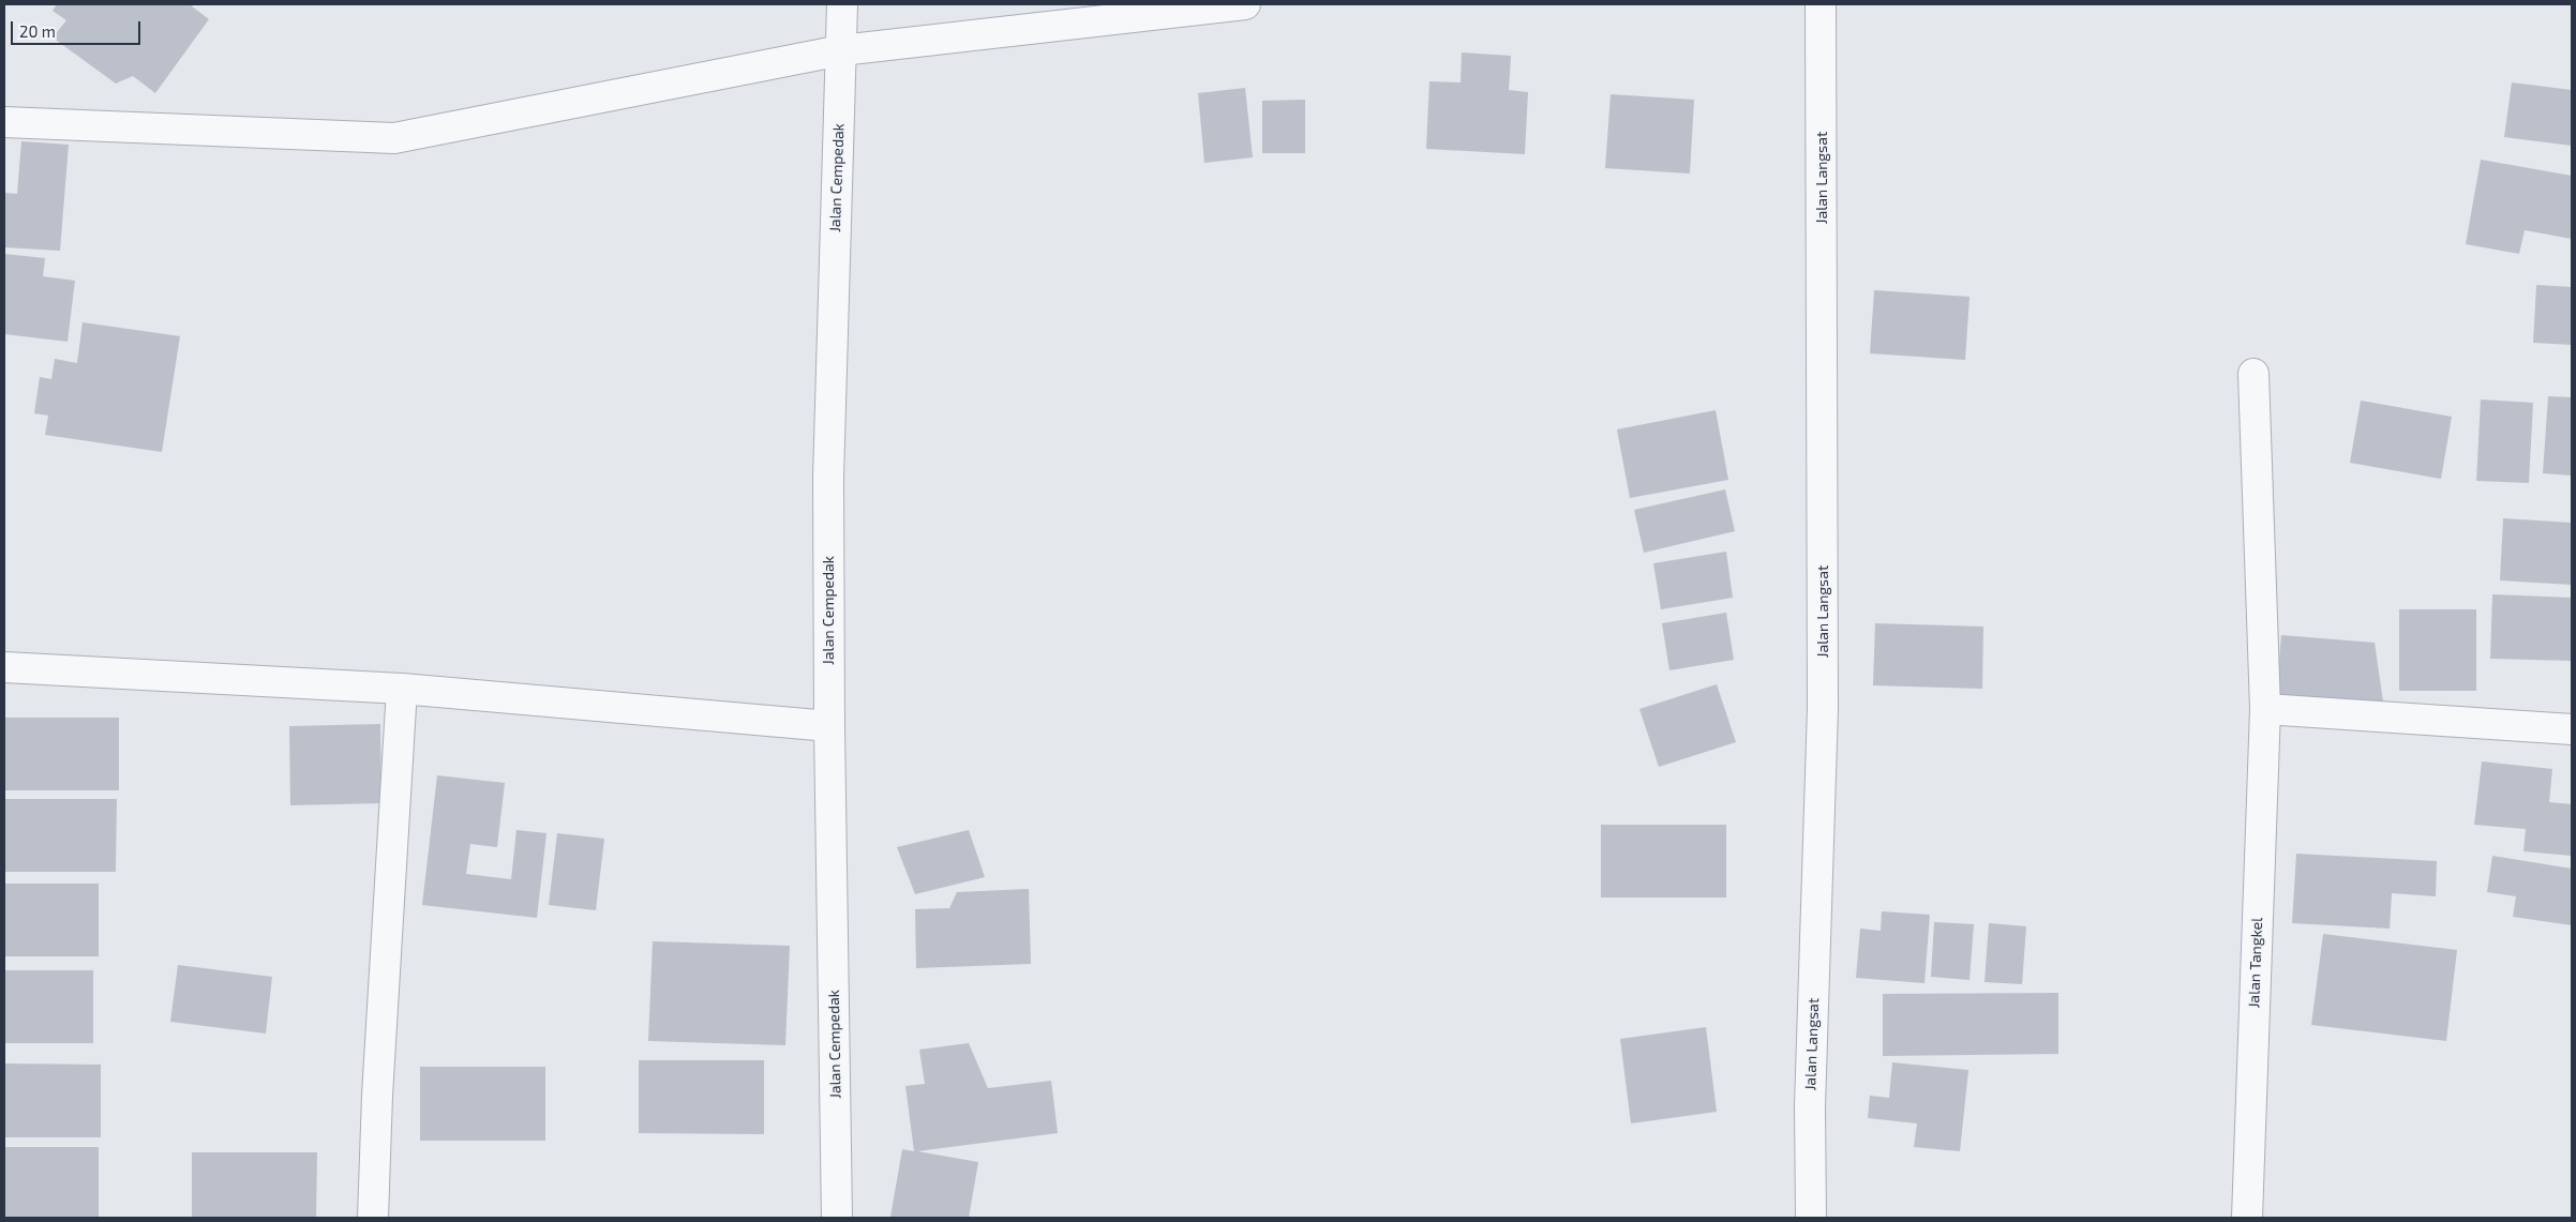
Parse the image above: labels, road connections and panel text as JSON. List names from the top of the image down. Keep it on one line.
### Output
{"streets":{"street":["Jalan Cempedak","Jalan Langsat","Jalan Tangkel"]},"scale_bar":"20 m"}
